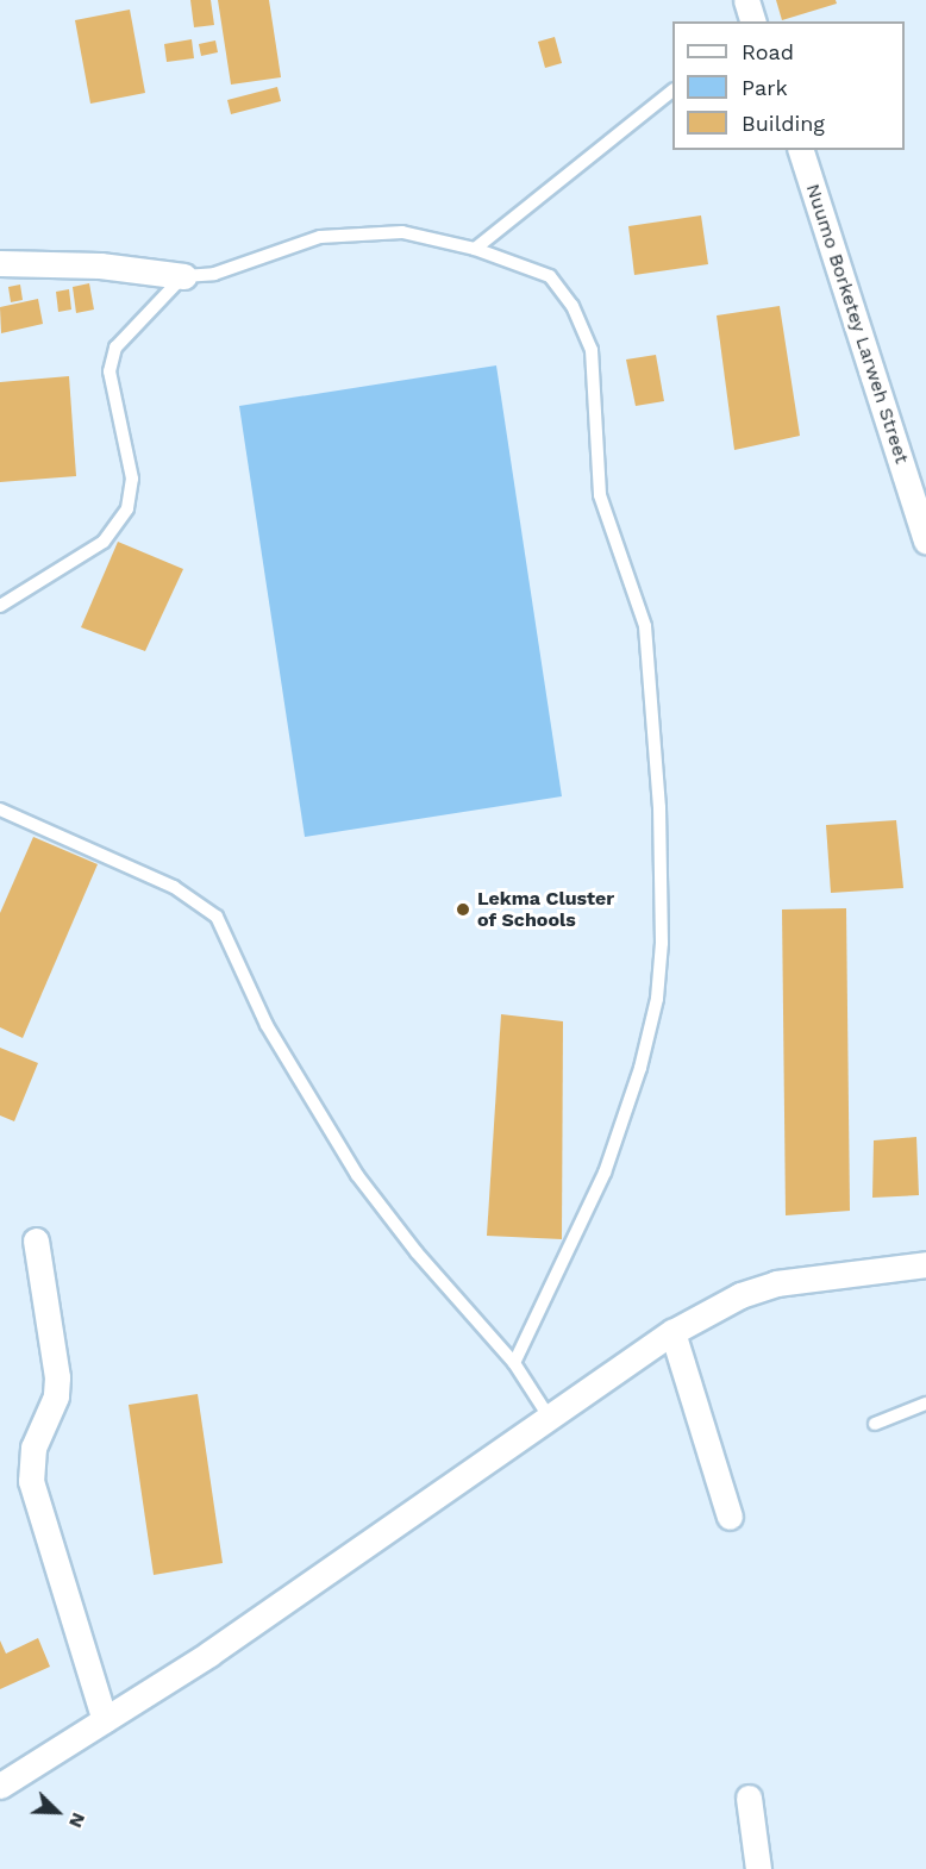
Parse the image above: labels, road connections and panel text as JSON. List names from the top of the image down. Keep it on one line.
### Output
{"streets":{"street":["Nuumo Borketey Larweh Street"]},"places":["Lekma Cluster of Schools"],"legend":["Road","Park","Building"],"north":"bottom right"}
